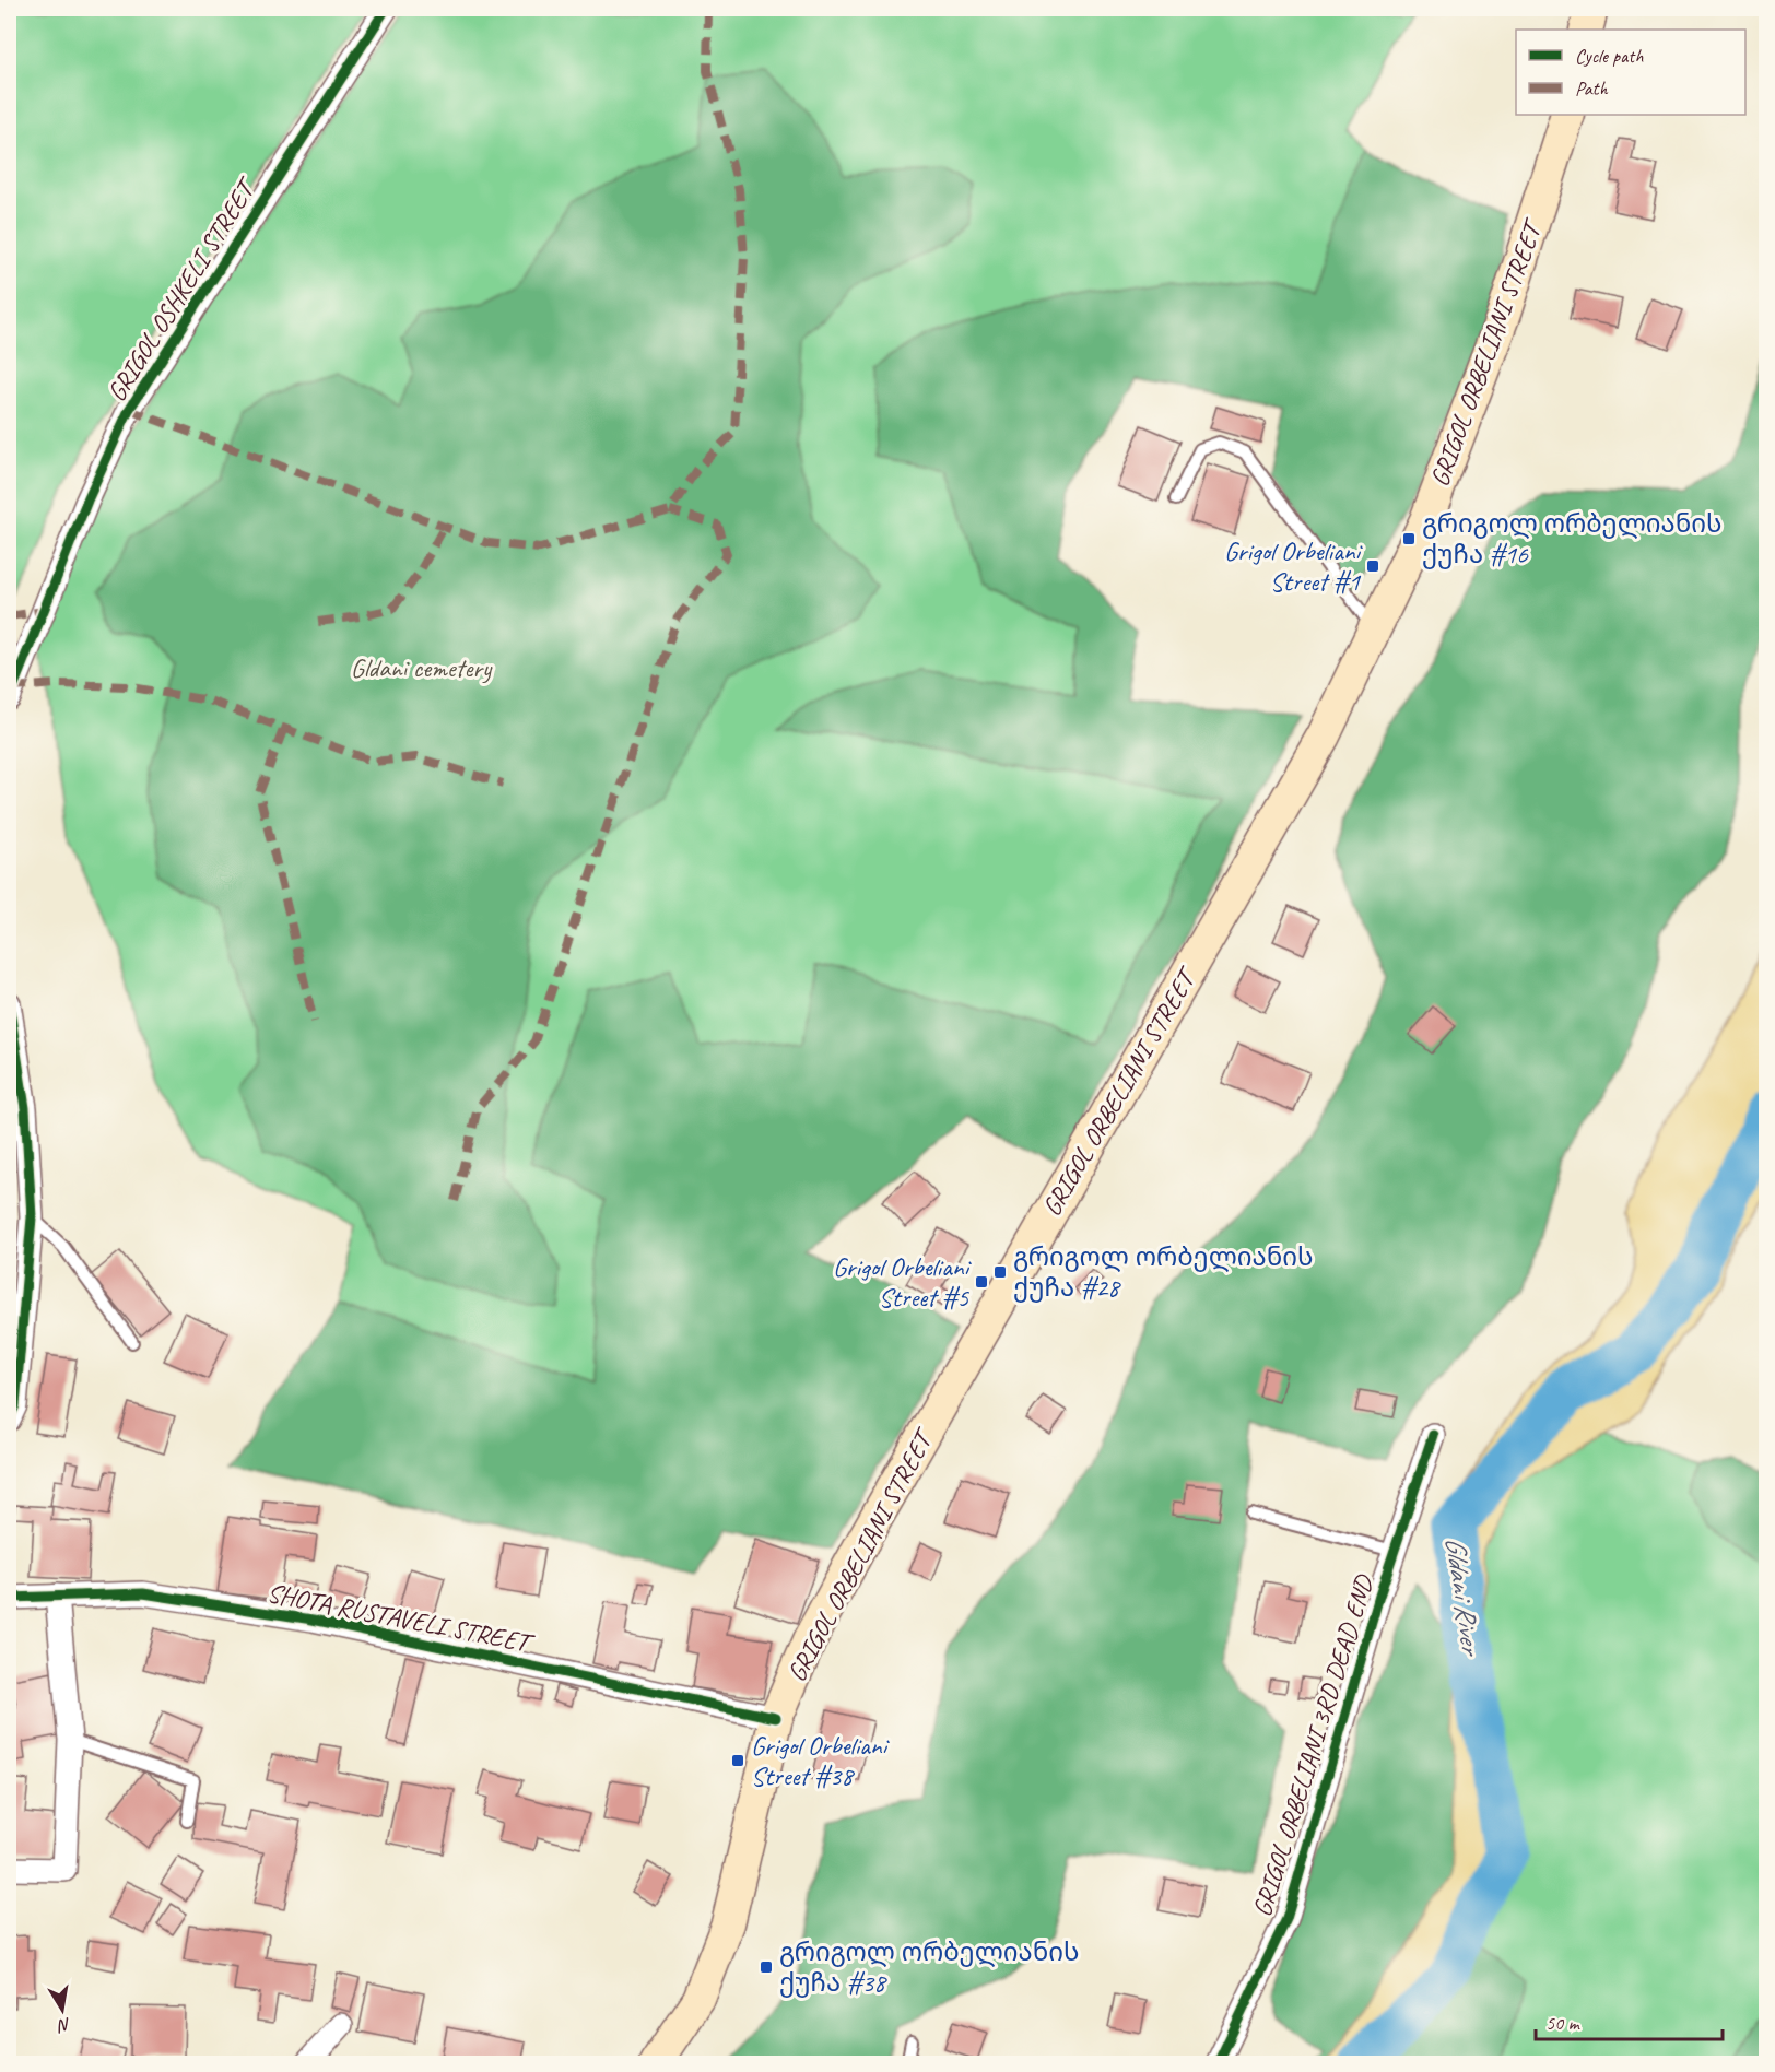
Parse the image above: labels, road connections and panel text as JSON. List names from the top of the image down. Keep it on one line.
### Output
{"streets":{"main road":["GRIGOL ORBELIANI STREET"],"street":["GRIGOL OSHKELI STREET","SHOTA RUSTAVELI STREET","GRIGOL ORBELIANI 3RD DEAD END"]},"crossings":[["GRIGOL ORBELIANI STREET","SHOTA RUSTAVELI STREET"]],"water":["Gldani River"],"parks":["Gldani cemetery"],"places":{"transit":["გრიგოლ ორბელიანის ქუჩა #16","Grigol Orbeliani Street #1","გრიგოლ ორბელიანის ქუჩა #28","Grigol Orbeliani Street #5","Grigol Orbeliani Street #38","გრიგოლ ორბელიანის ქუჩა #38"]},"legend":["Cycle path","Path"],"scale_bar":"50 m","north":"bottom"}
